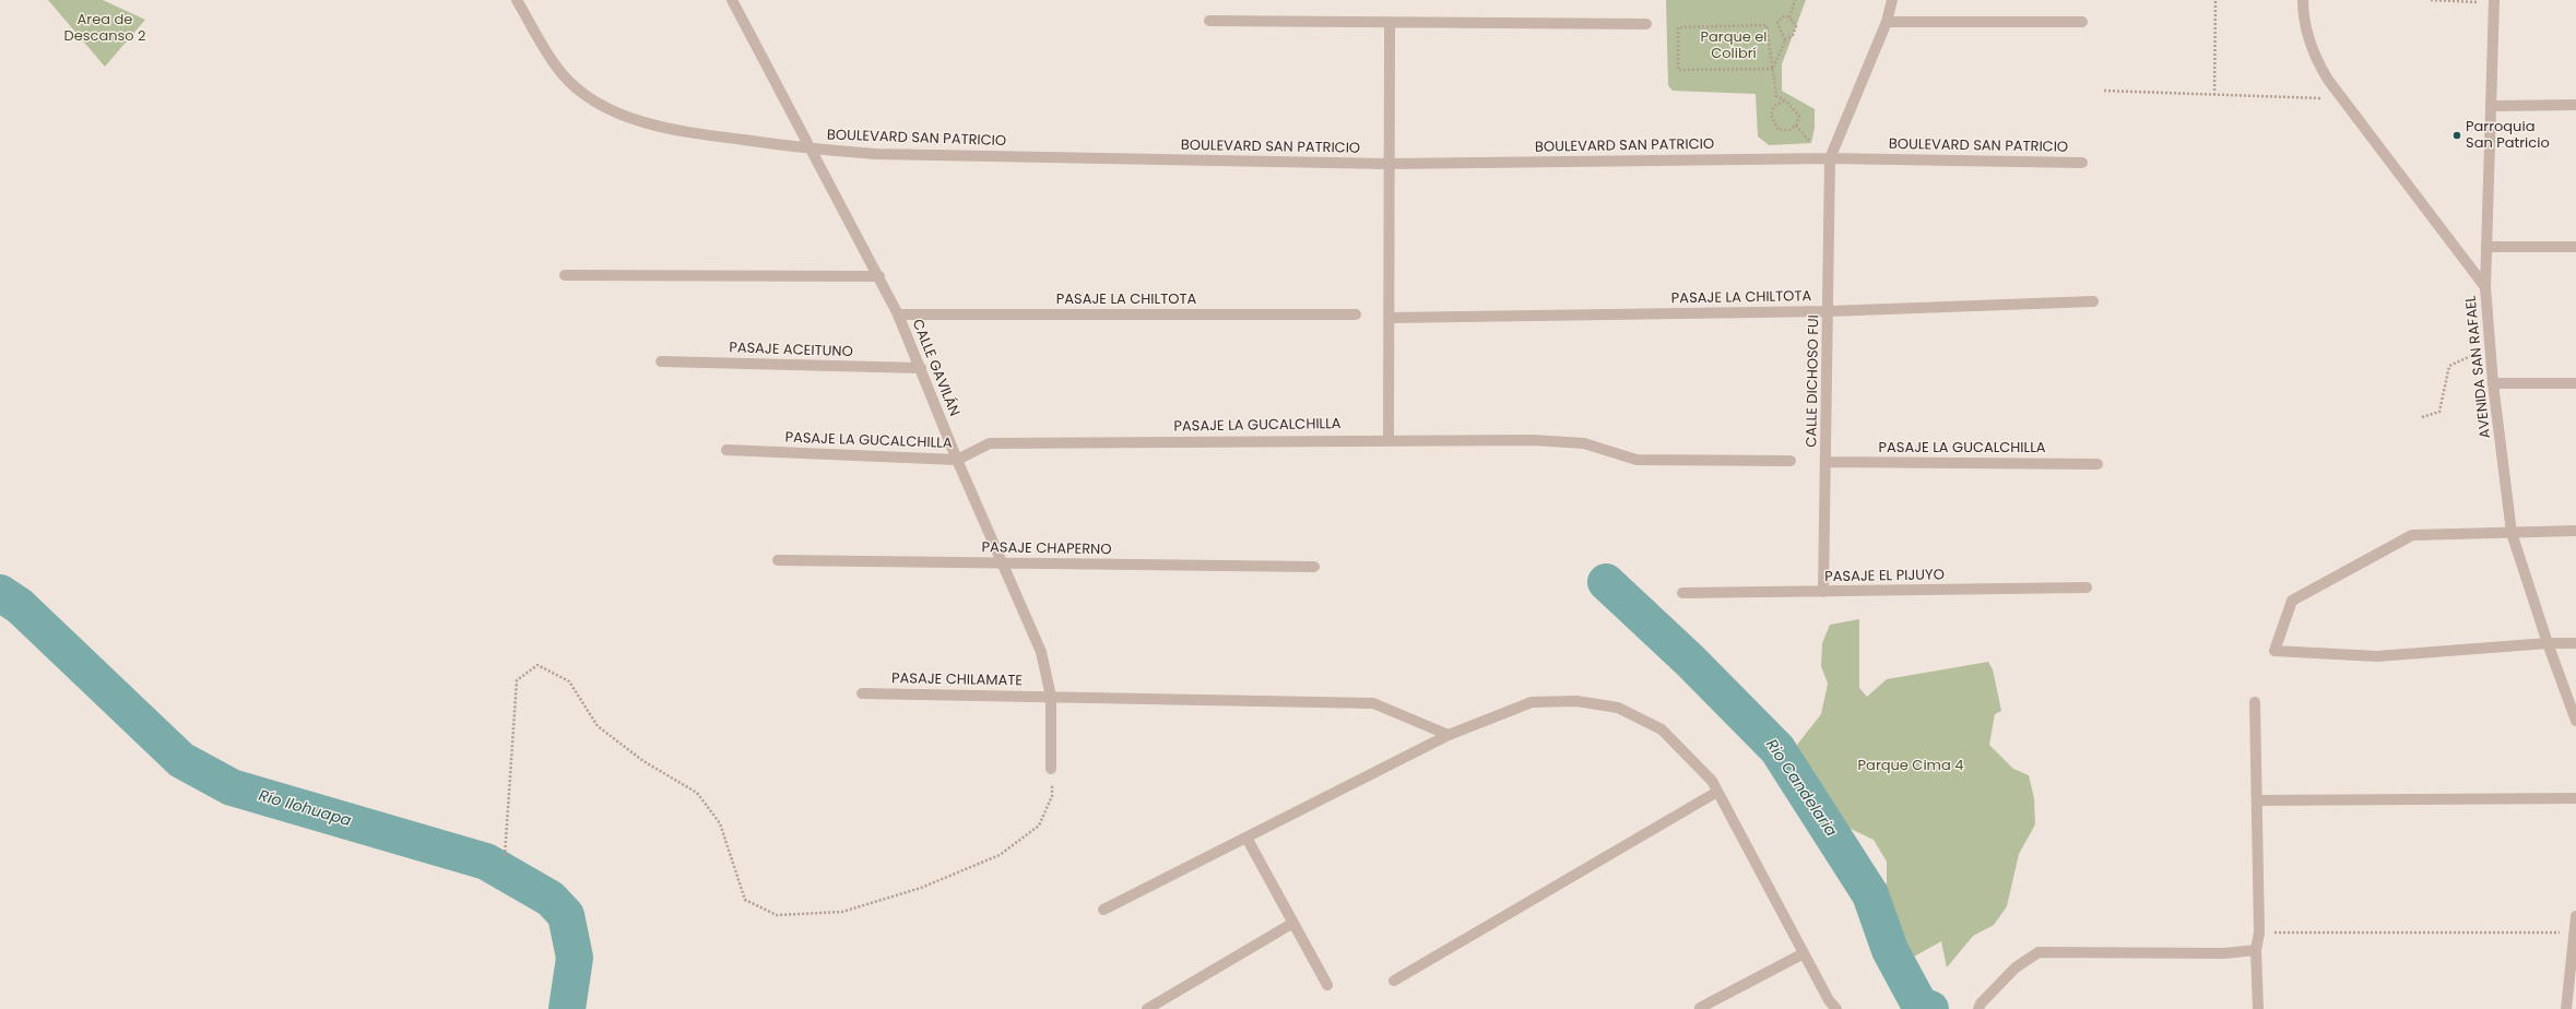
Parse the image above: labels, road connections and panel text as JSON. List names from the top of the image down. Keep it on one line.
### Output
{"streets":{"street":["BOULEVARD SAN PATRICIO","PASAJE LA CHILTOTA","PASAJE ACEITUNO","AVENIDA SAN RAFAEL","CALLE GAVILÁN","CALLE DICHOSO FUI","PASAJE LA GUCALCHILLA","PASAJE CHAPERNO","PASAJE EL PIJUYO","PASAJE CHILAMATE"]},"crossings":[["BOULEVARD SAN PATRICIO","CALLE GAVILÁN"],["BOULEVARD SAN PATRICIO","CALLE DICHOSO FUI"],["PASAJE LA CHILTOTA","CALLE GAVILÁN"],["PASAJE LA CHILTOTA","CALLE DICHOSO FUI"],["PASAJE ACEITUNO","CALLE GAVILÁN"],["CALLE GAVILÁN","PASAJE LA GUCALCHILLA"],["CALLE GAVILÁN","PASAJE CHAPERNO"],["CALLE GAVILÁN","PASAJE CHILAMATE"],["CALLE DICHOSO FUI","PASAJE LA GUCALCHILLA"],["CALLE DICHOSO FUI","PASAJE EL PIJUYO"]],"water":["Rio Candelaria","Río Ilohuapa"],"parks":["Area de Descanso 2","Parque el Colibrí","Parque Cima 4"],"places":["Parroquia San Patricio"]}
